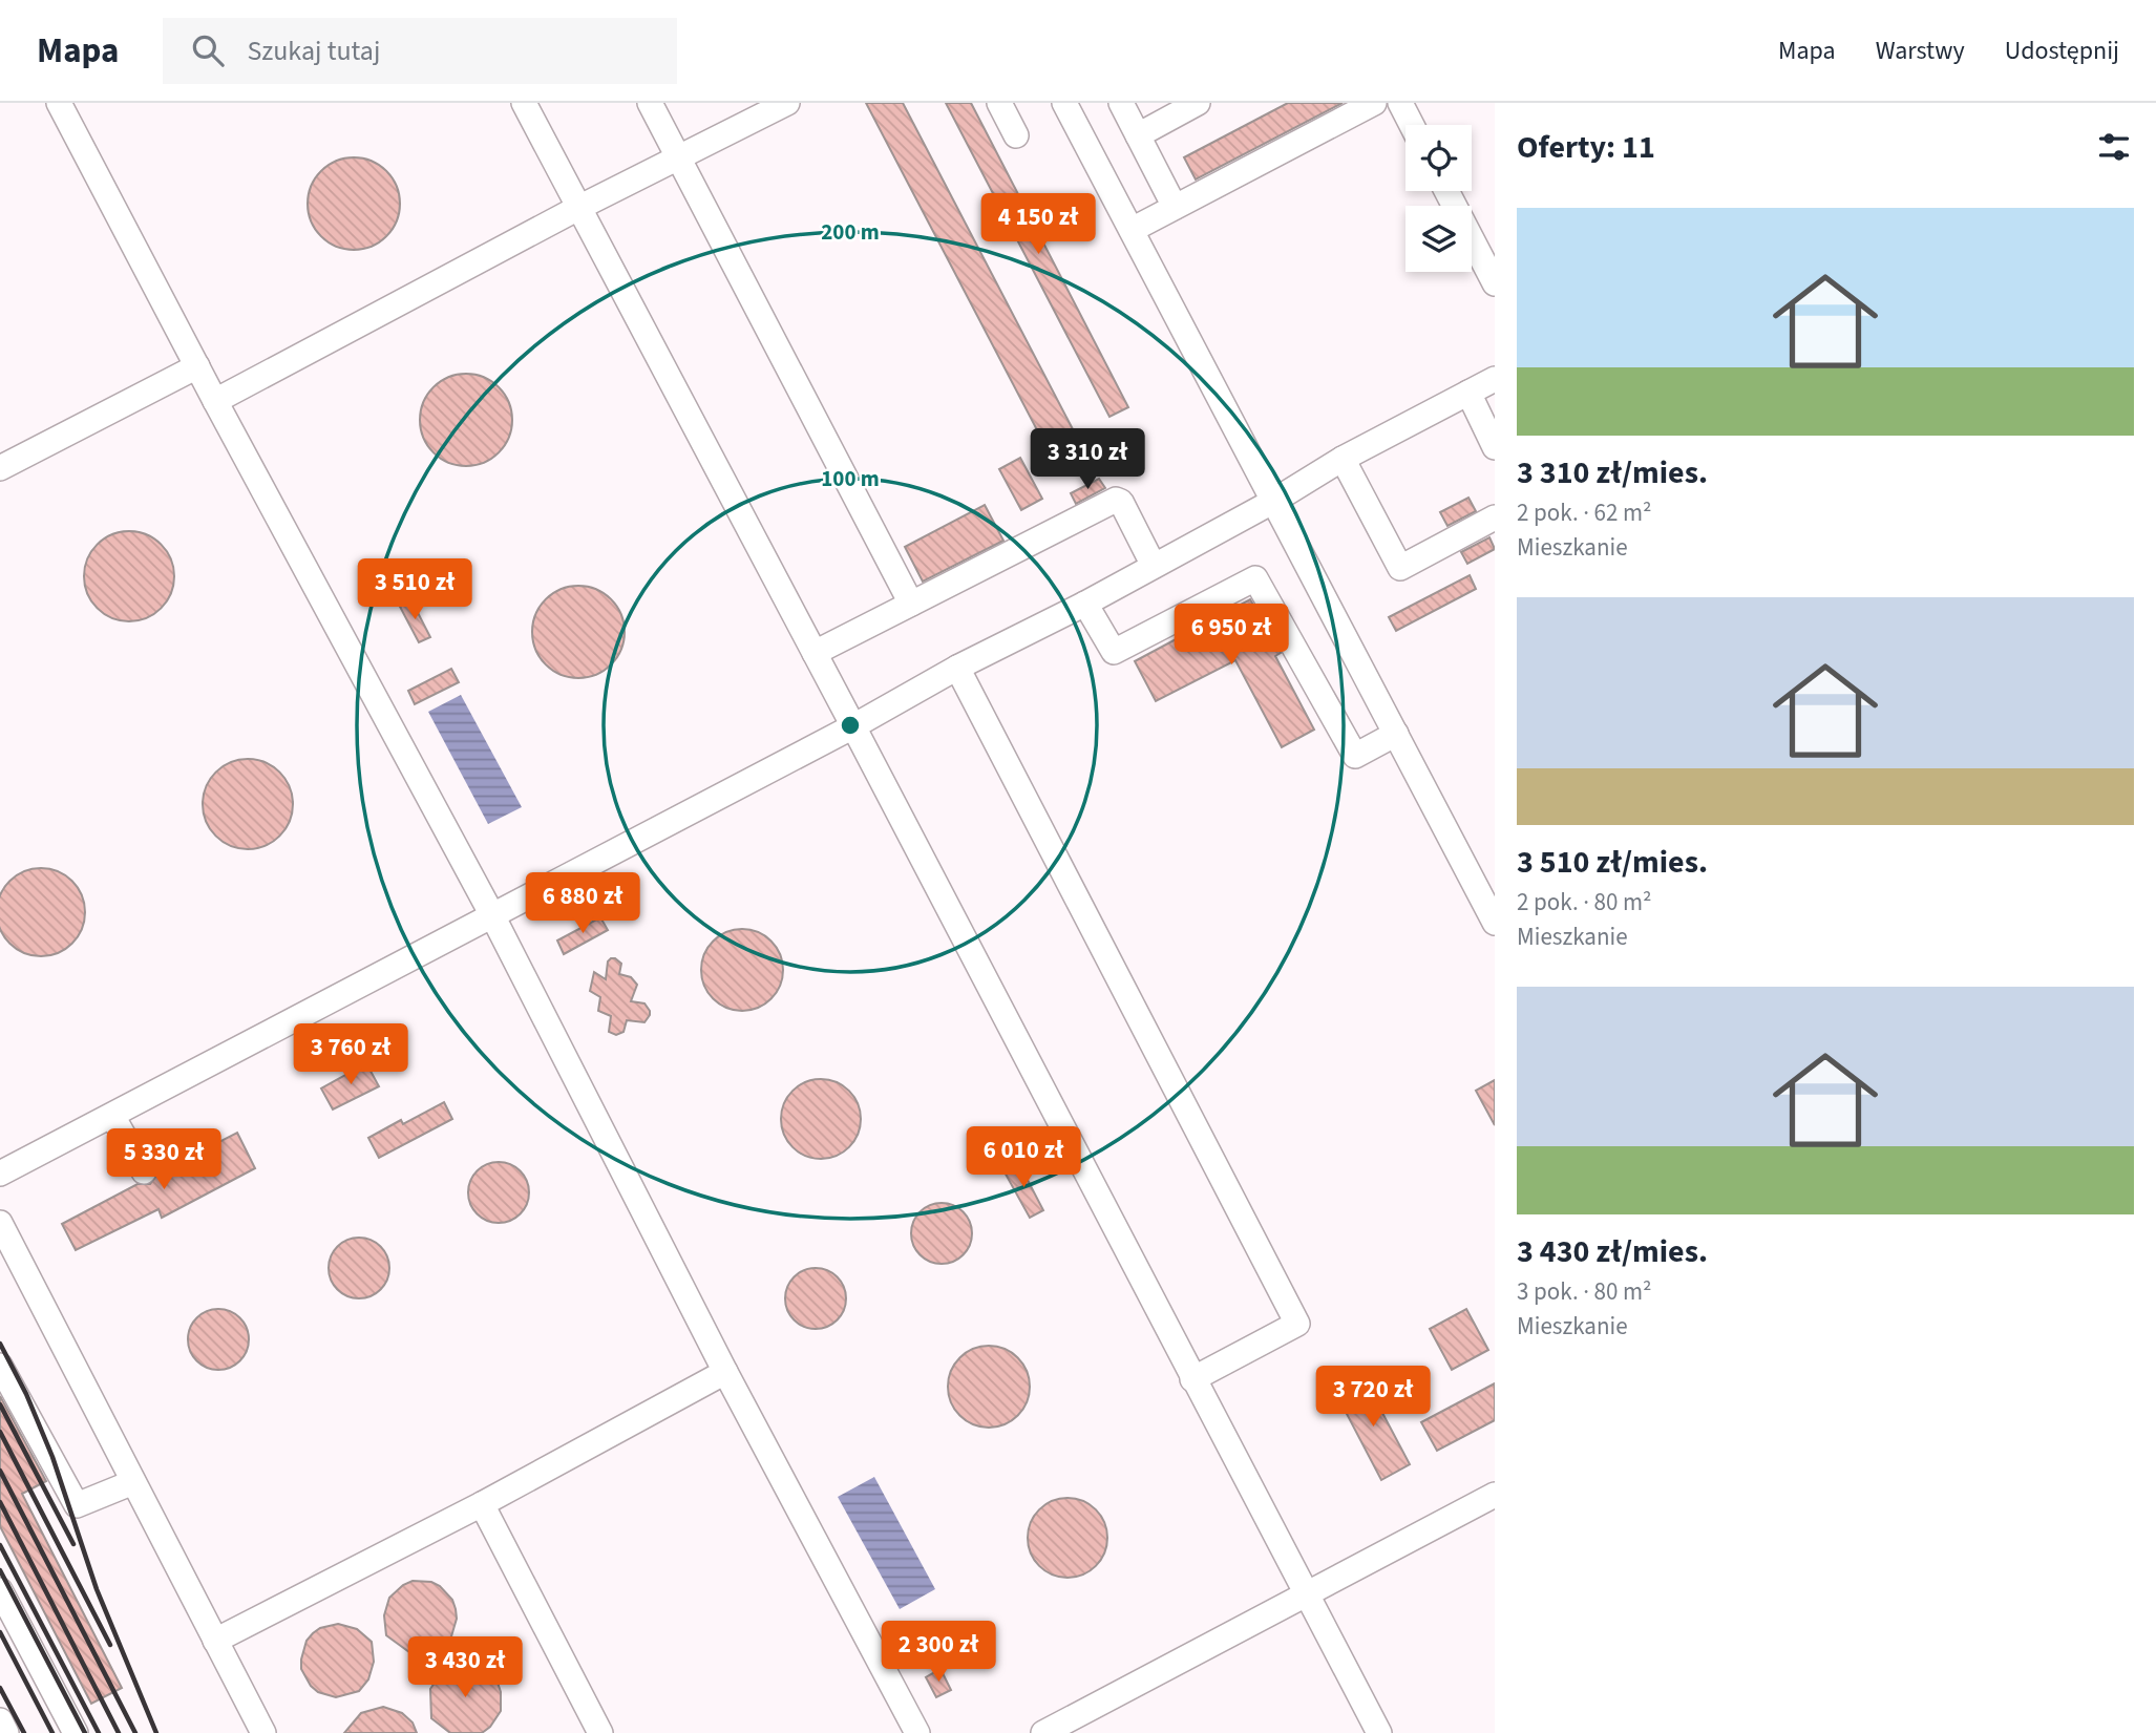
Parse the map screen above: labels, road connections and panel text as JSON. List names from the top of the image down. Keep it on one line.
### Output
{"page":{"header":"Mapa","search":"Szukaj tutaj","nav":["Mapa","Warstwy","Udostępnij"],"heading":"Oferty: 11","list":[{"name":"3 310 zł/mies.","note":"2 pok. · 62 m² · Mieszkanie"},{"name":"3 510 zł/mies.","note":"2 pok. · 80 m² · Mieszkanie"},{"name":"3 430 zł/mies.","note":"3 pok. · 80 m² · Mieszkanie"}],"price":["4 150 zł","3 310 zł","3 510 zł","6 950 zł","6 880 zł","3 760 zł","6 010 zł","5 330 zł","3 720 zł","2 300 zł","3 430 zł"]},"rings":["200 m","100 m"]}
